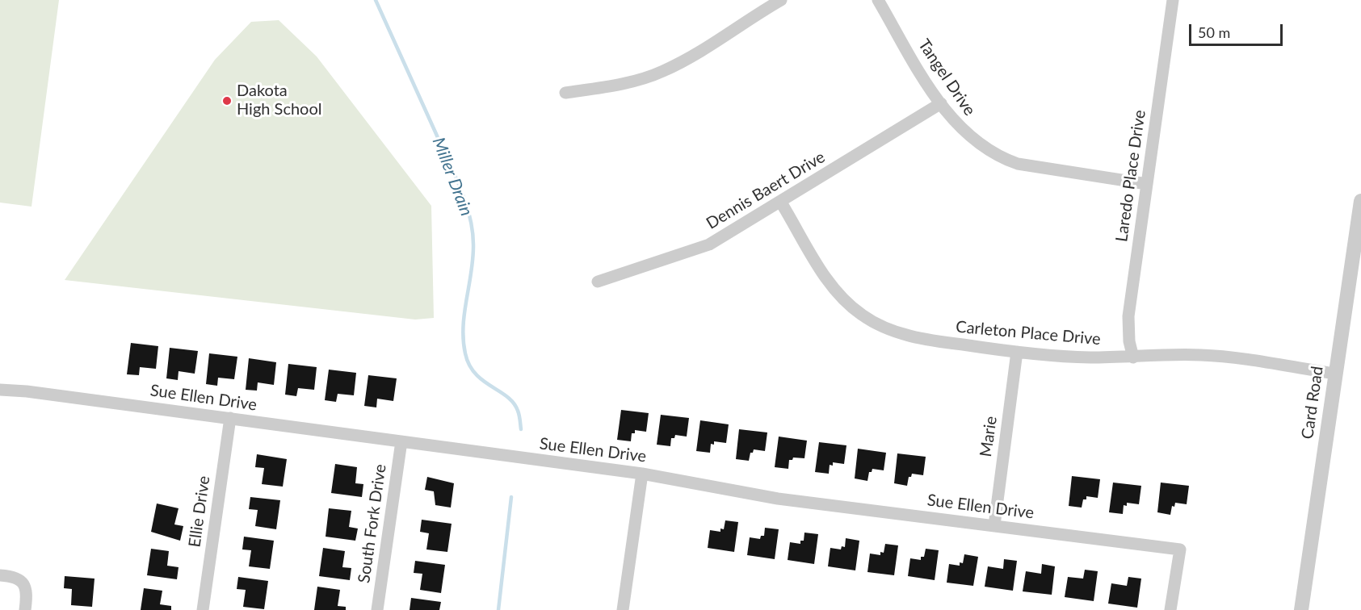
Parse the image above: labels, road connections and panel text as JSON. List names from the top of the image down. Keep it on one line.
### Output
{"streets":{"street":["Tangel Drive","Laredo Place Drive","Dennis Baert Drive","Carleton Place Drive","Sue Ellen Drive","Card Road","Marie","Ellie Drive","South Fork Drive"]},"crossings":[["Tangel Drive","Laredo Place Drive"],["Tangel Drive","Dennis Baert Drive"],["Laredo Place Drive","Carleton Place Drive"],["Dennis Baert Drive","Carleton Place Drive"],["Carleton Place Drive","Card Road"],["Carleton Place Drive","Marie"],["Sue Ellen Drive","Marie"],["Sue Ellen Drive","Ellie Drive"],["Sue Ellen Drive","South Fork Drive"]],"water":["Miller Drain"],"places":["Dakota High School"],"scale_bar":"50 m"}
